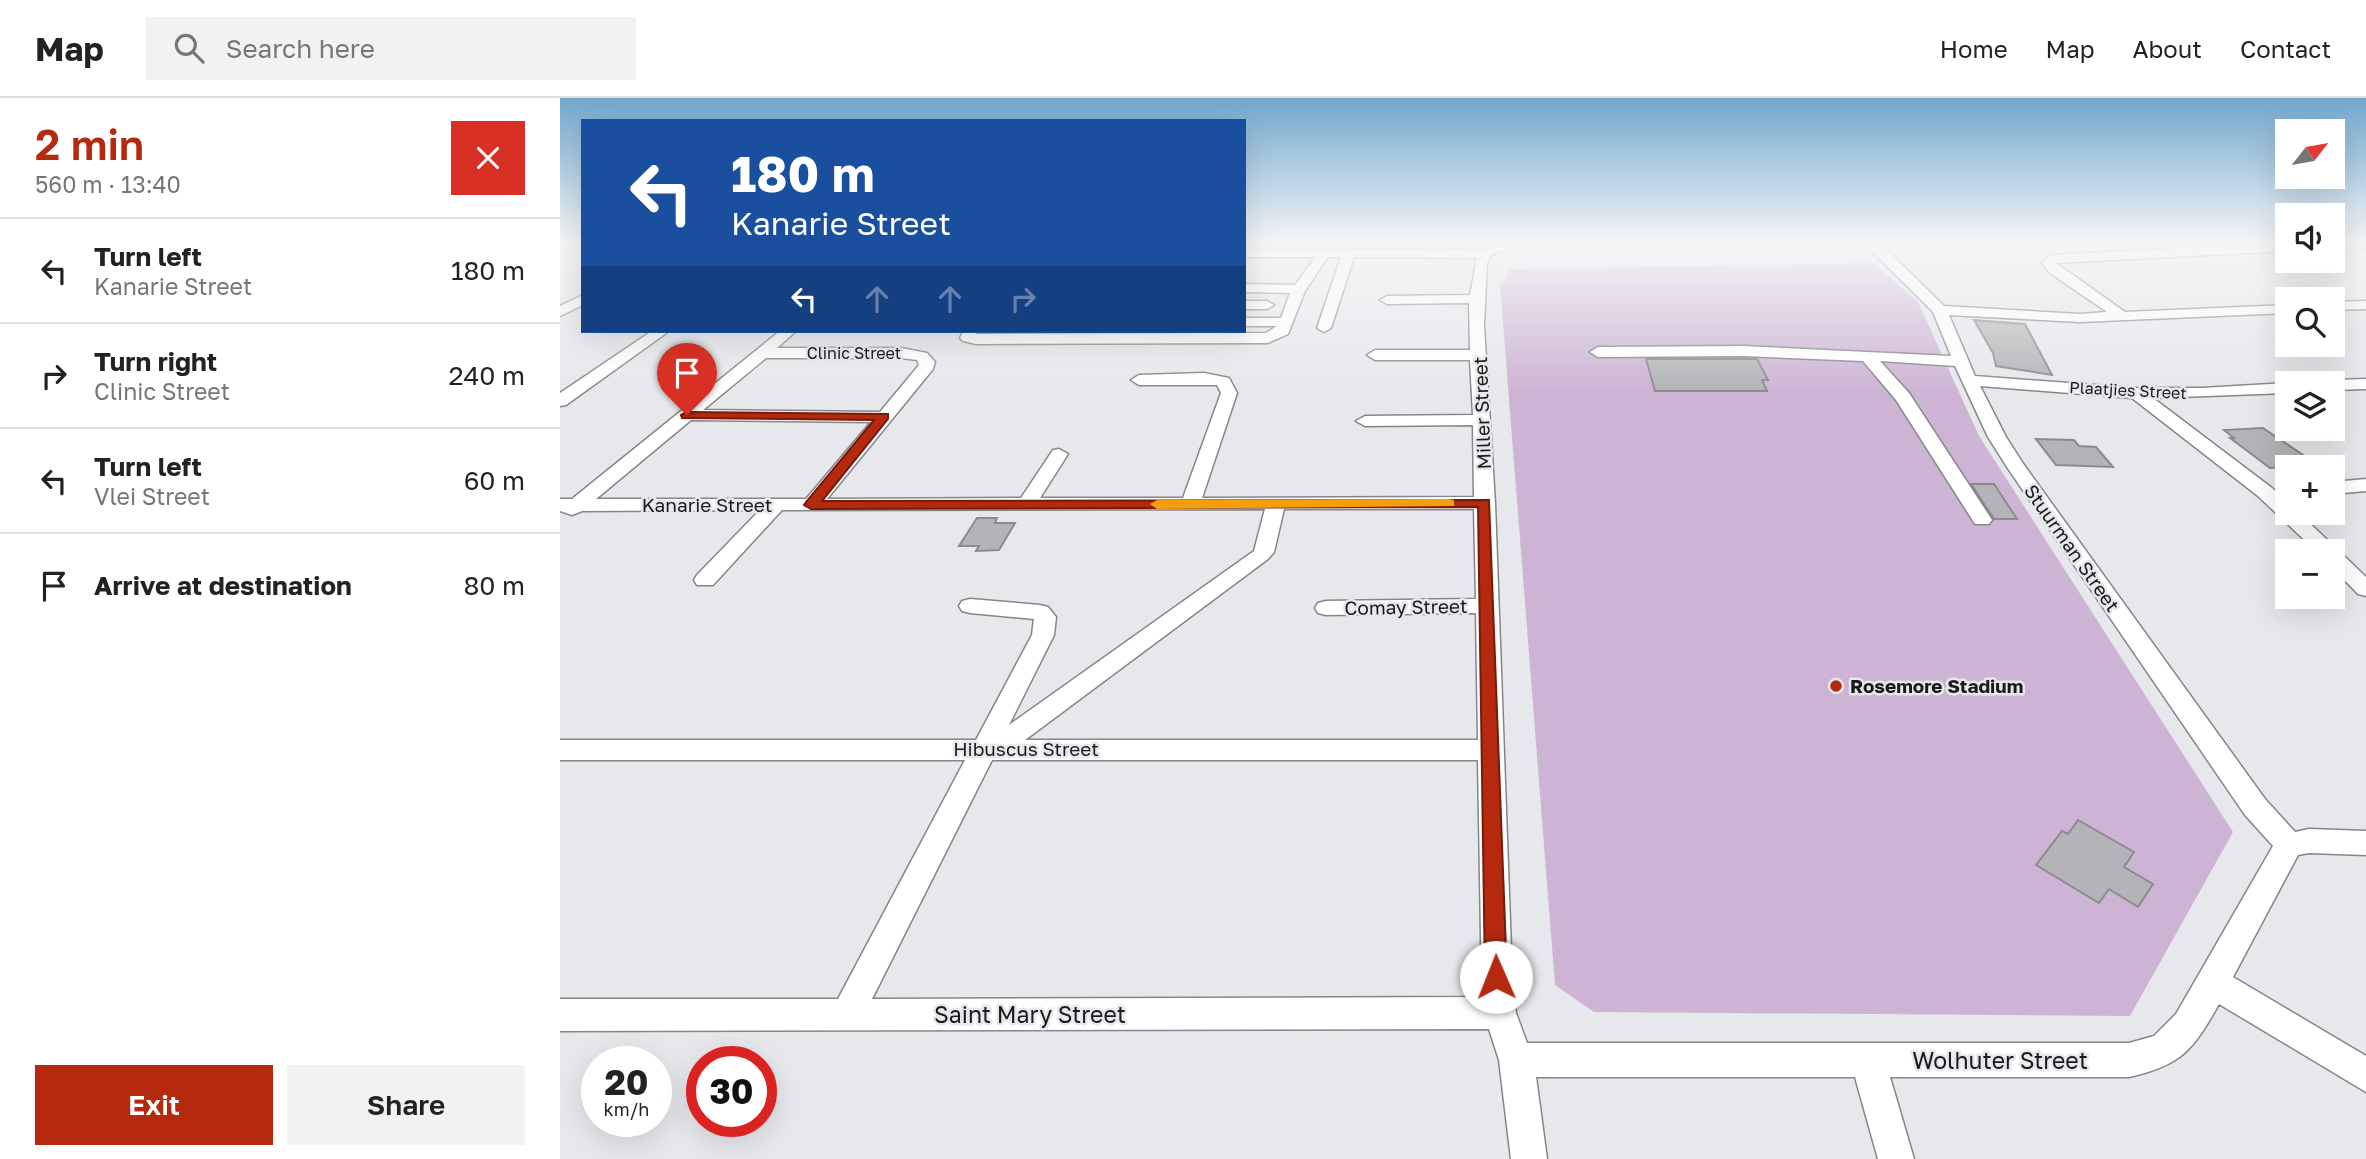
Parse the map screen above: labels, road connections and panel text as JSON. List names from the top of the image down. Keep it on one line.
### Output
{"streets":{"street":["Clinic Street","Plaatjies Street","Miller Street","Kanarie Street","Stuurman Street","Comay Street","Hibuscus Street","Saint Mary Street","Wolhuter Street"]},"crossings":[["Clinic Street","Kanarie Street"],["Plaatjies Street","Stuurman Street"],["Miller Street","Kanarie Street"],["Miller Street","Comay Street"],["Miller Street","Hibuscus Street"],["Miller Street","Saint Mary Street"],["Miller Street","Wolhuter Street"],["Stuurman Street","Wolhuter Street"]],"places":["Rosemore Stadium"],"north":"top right","page":{"header":"Map","search":"Search here","nav":["Home","Map","About","Contact"],"heading":["2 min","560 m · 13:40"],"map_buttons":["+","−"],"turn":["180 m","Kanarie Street"],"list":[{"name":"Turn left","note":"Kanarie Street","value":"180 m"},{"name":"Turn right","note":"Clinic Street","value":"240 m"},{"name":"Turn left","note":"Vlei Street","value":"60 m"},{"name":"Arrive at destination","value":"80 m"}],"speed":"20 km/h","limit":"30","buttons":["Exit","Share"]}}
